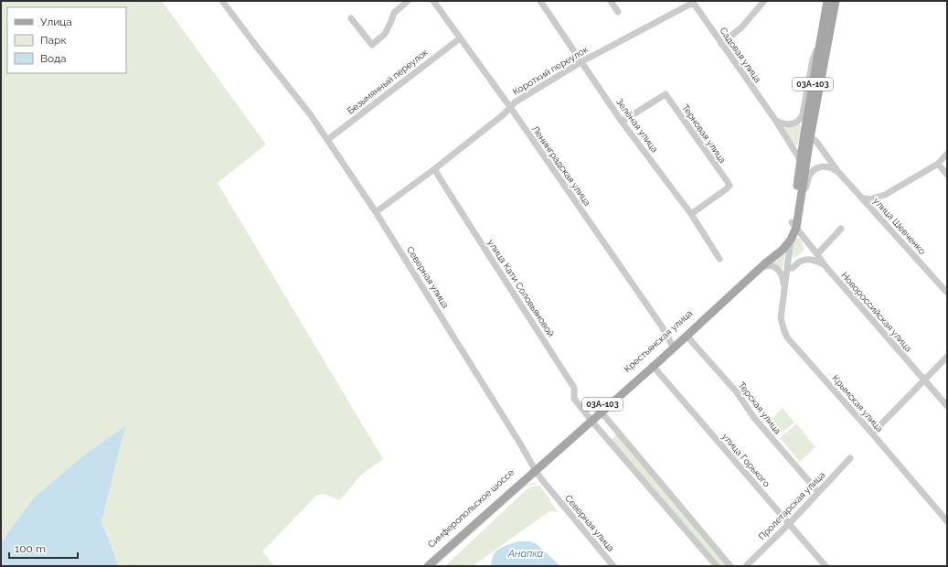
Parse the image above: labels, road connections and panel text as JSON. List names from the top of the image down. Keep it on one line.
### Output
{"streets":{"main road":["03А-103","Крестьянская улица","Симферопольское шоссе"],"street":["Садовая улица","Короткий переулок","Безымянный переулок","Зелёная улица","Терновая улица","Ленинградская улица","улица Шевченко","Северная улица","улица Кати Соловьяновой","Новороссийская улица","Крымская улица","Терская улица","улица Горького","Пролетарская улица"]},"crossings":[["Садовая улица","Короткий переулок"],["Садовая улица","Крестьянская улица"],["Короткий переулок","Зелёная улица"],["Короткий переулок","Ленинградская улица"],["Короткий переулок","Северная улица"],["Короткий переулок","улица Кати Соловьяновой"],["Безымянный переулок","Ленинградская улица"],["Безымянный переулок","Северная улица"],["Зелёная улица","Терновая улица"],["Ленинградская улица","Крестьянская улица"],["улица Шевченко","Крестьянская улица"],["Северная улица","Крестьянская улица"],["Северная улица","Симферопольское шоссе"],["улица Кати Соловьяновой","Крестьянская улица"],["Новороссийская улица","Крестьянская улица"],["Крестьянская улица","Крымская улица"],["Крестьянская улица","Терская улица"],["Крестьянская улица","улица Горького"],["Крестьянская улица","Симферопольское шоссе"],["Терская улица","Пролетарская улица"],["улица Горького","Пролетарская улица"]],"water":["Анапка"],"legend":["Улица","Парк","Вода"],"scale_bar":"100 m"}
